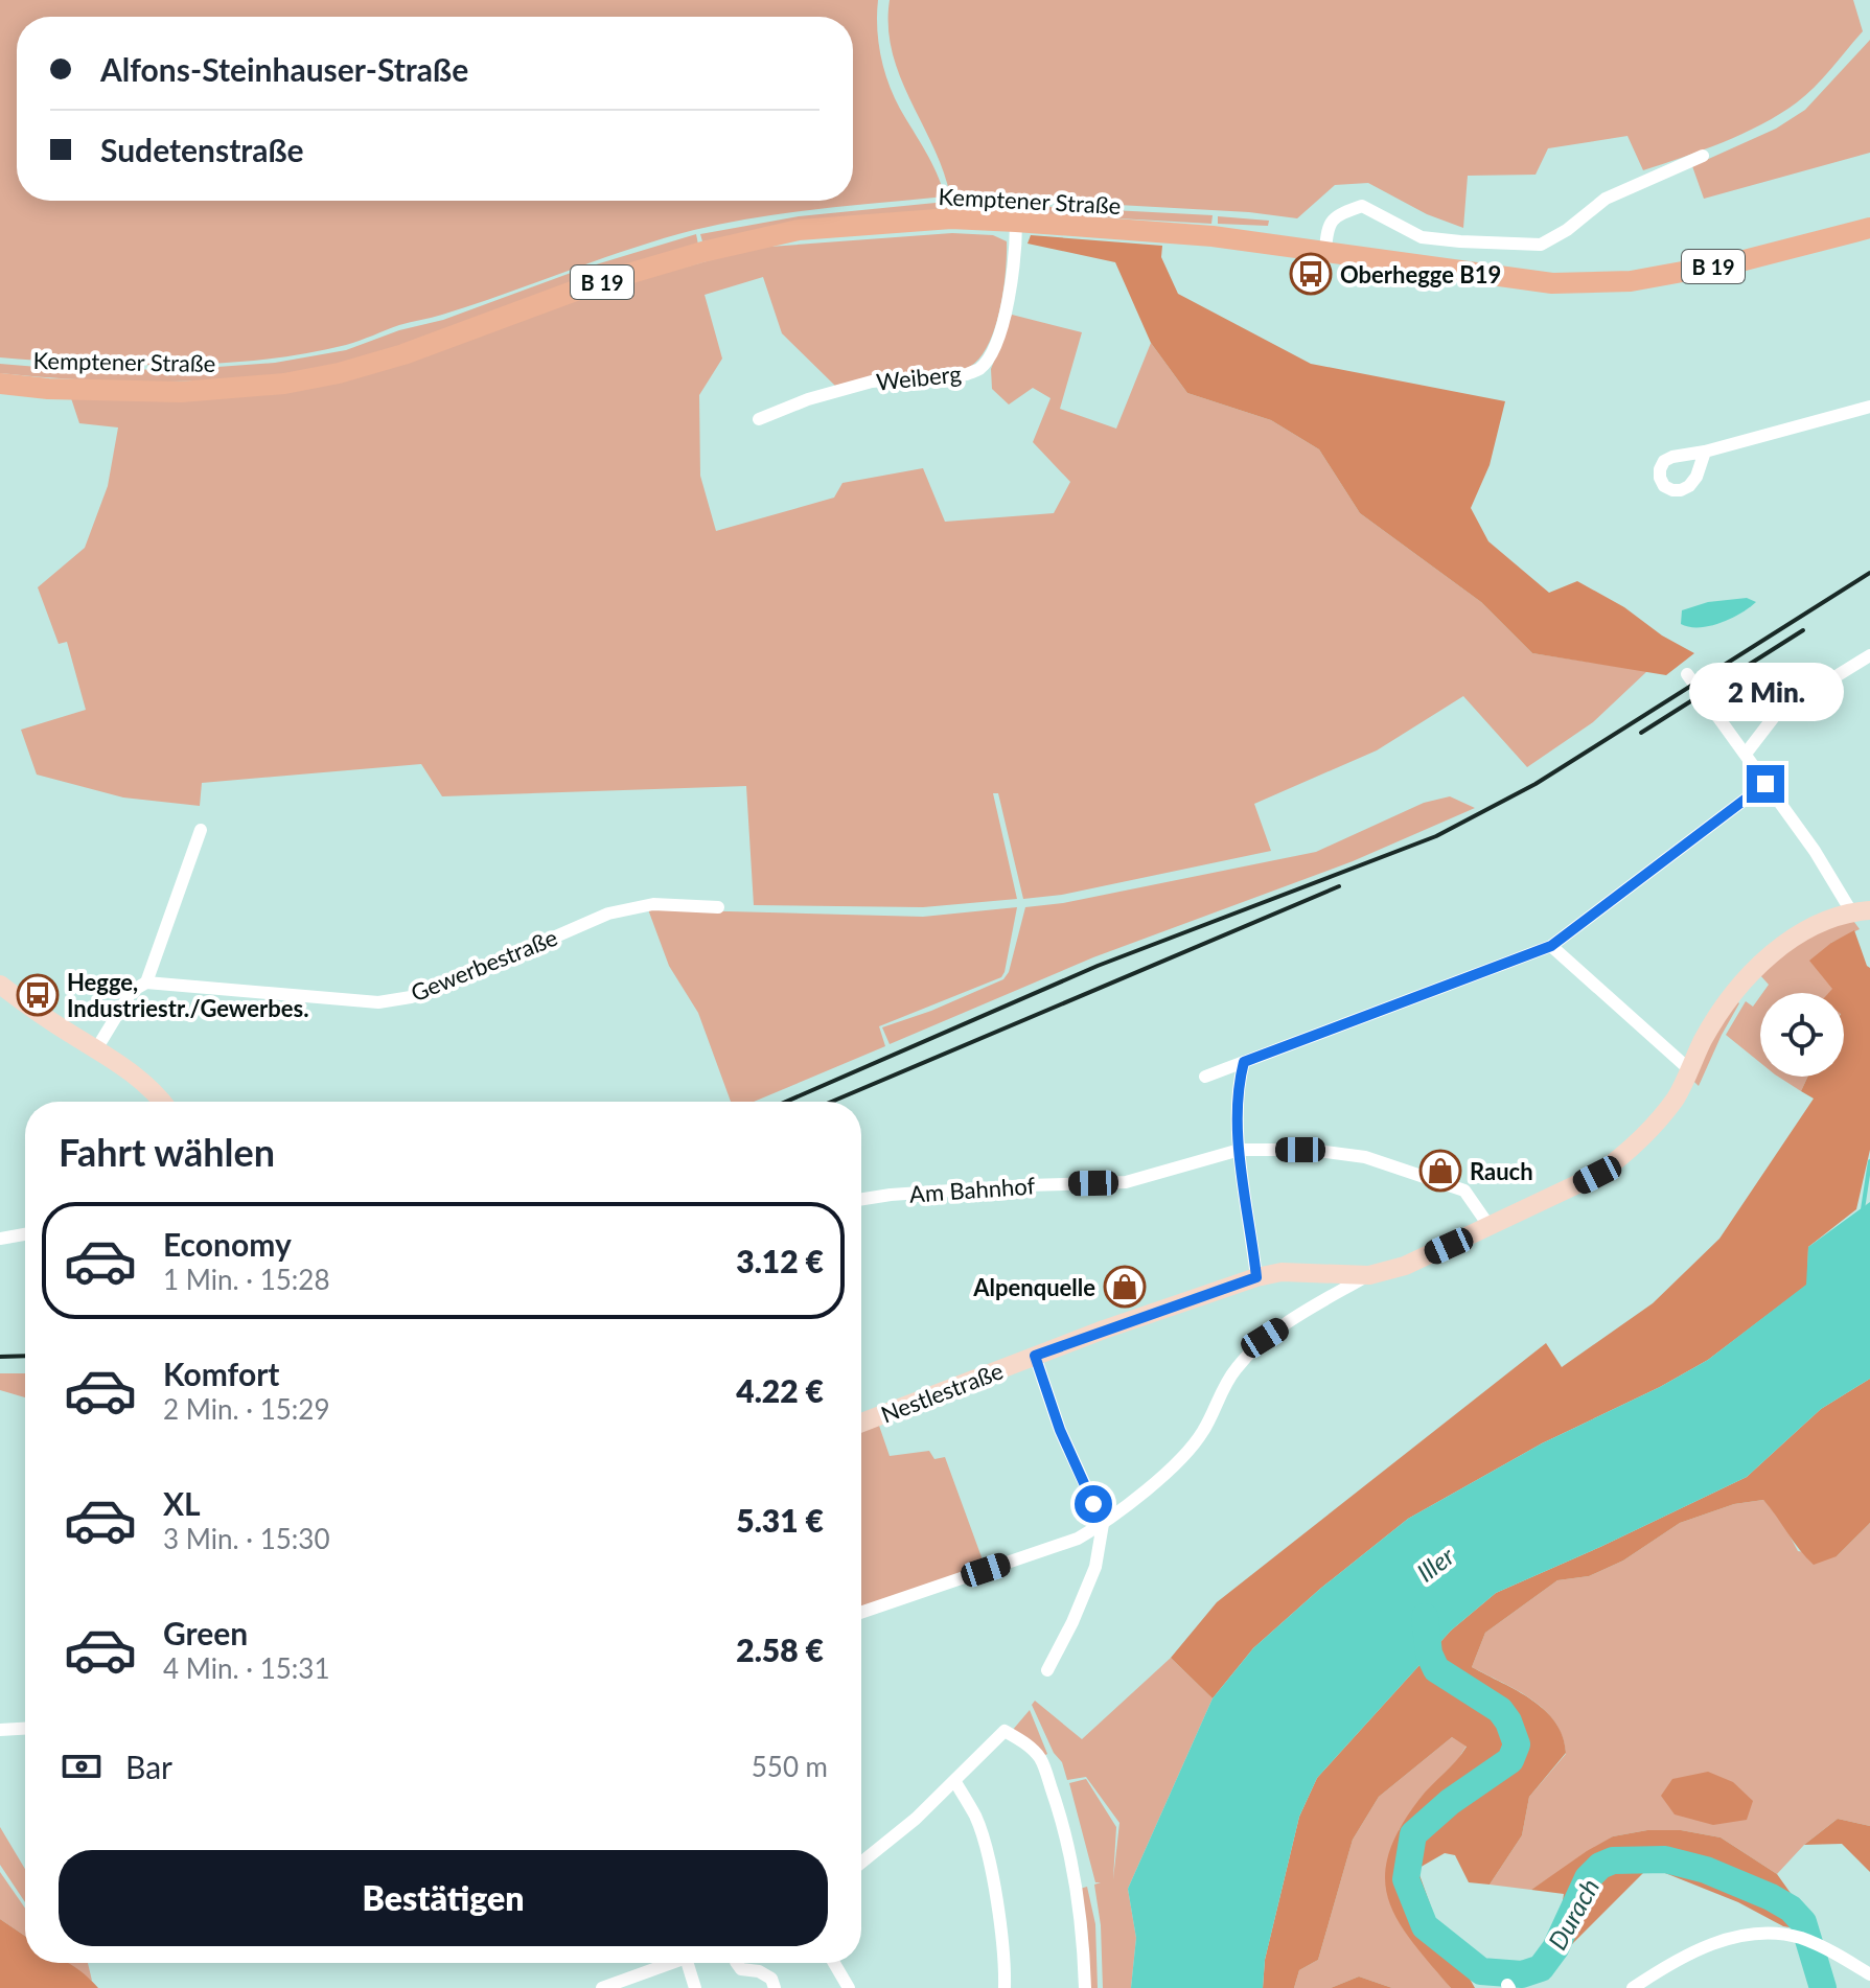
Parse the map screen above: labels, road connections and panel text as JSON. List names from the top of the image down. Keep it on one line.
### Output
{"streets":{"main road":["Kemptener Straße","B 19"],"street":["Weiberg","Gewerbestraße","Am Bahnhof","Nestlestraße"]},"crossings":[["Kemptener Straße","Weiberg"],["Am Bahnhof","Nestlestraße"]],"water":["Iller","Durach"],"places":{"bus stop":["Oberhegge B19","Hegge, Industriestr./Gewerbes."],"shop":["Rauch","Alpenquelle"]},"page":{"banner":["Alfons-Steinhauser-Straße","Sudetenstraße"],"bubble":"2 Min.","heading":"Fahrt wählen","list":[{"name":"Economy","note":"1 Min. · 15:28","value":"3.12 €"},{"name":"Komfort","note":"2 Min. · 15:29","value":"4.22 €"},{"name":"XL","note":"3 Min. · 15:30","value":"5.31 €"},{"name":"Green","note":"4 Min. · 15:31","value":"2.58 €"}],"pay":["Bar","550 m"],"buttons":"Bestätigen"}}
